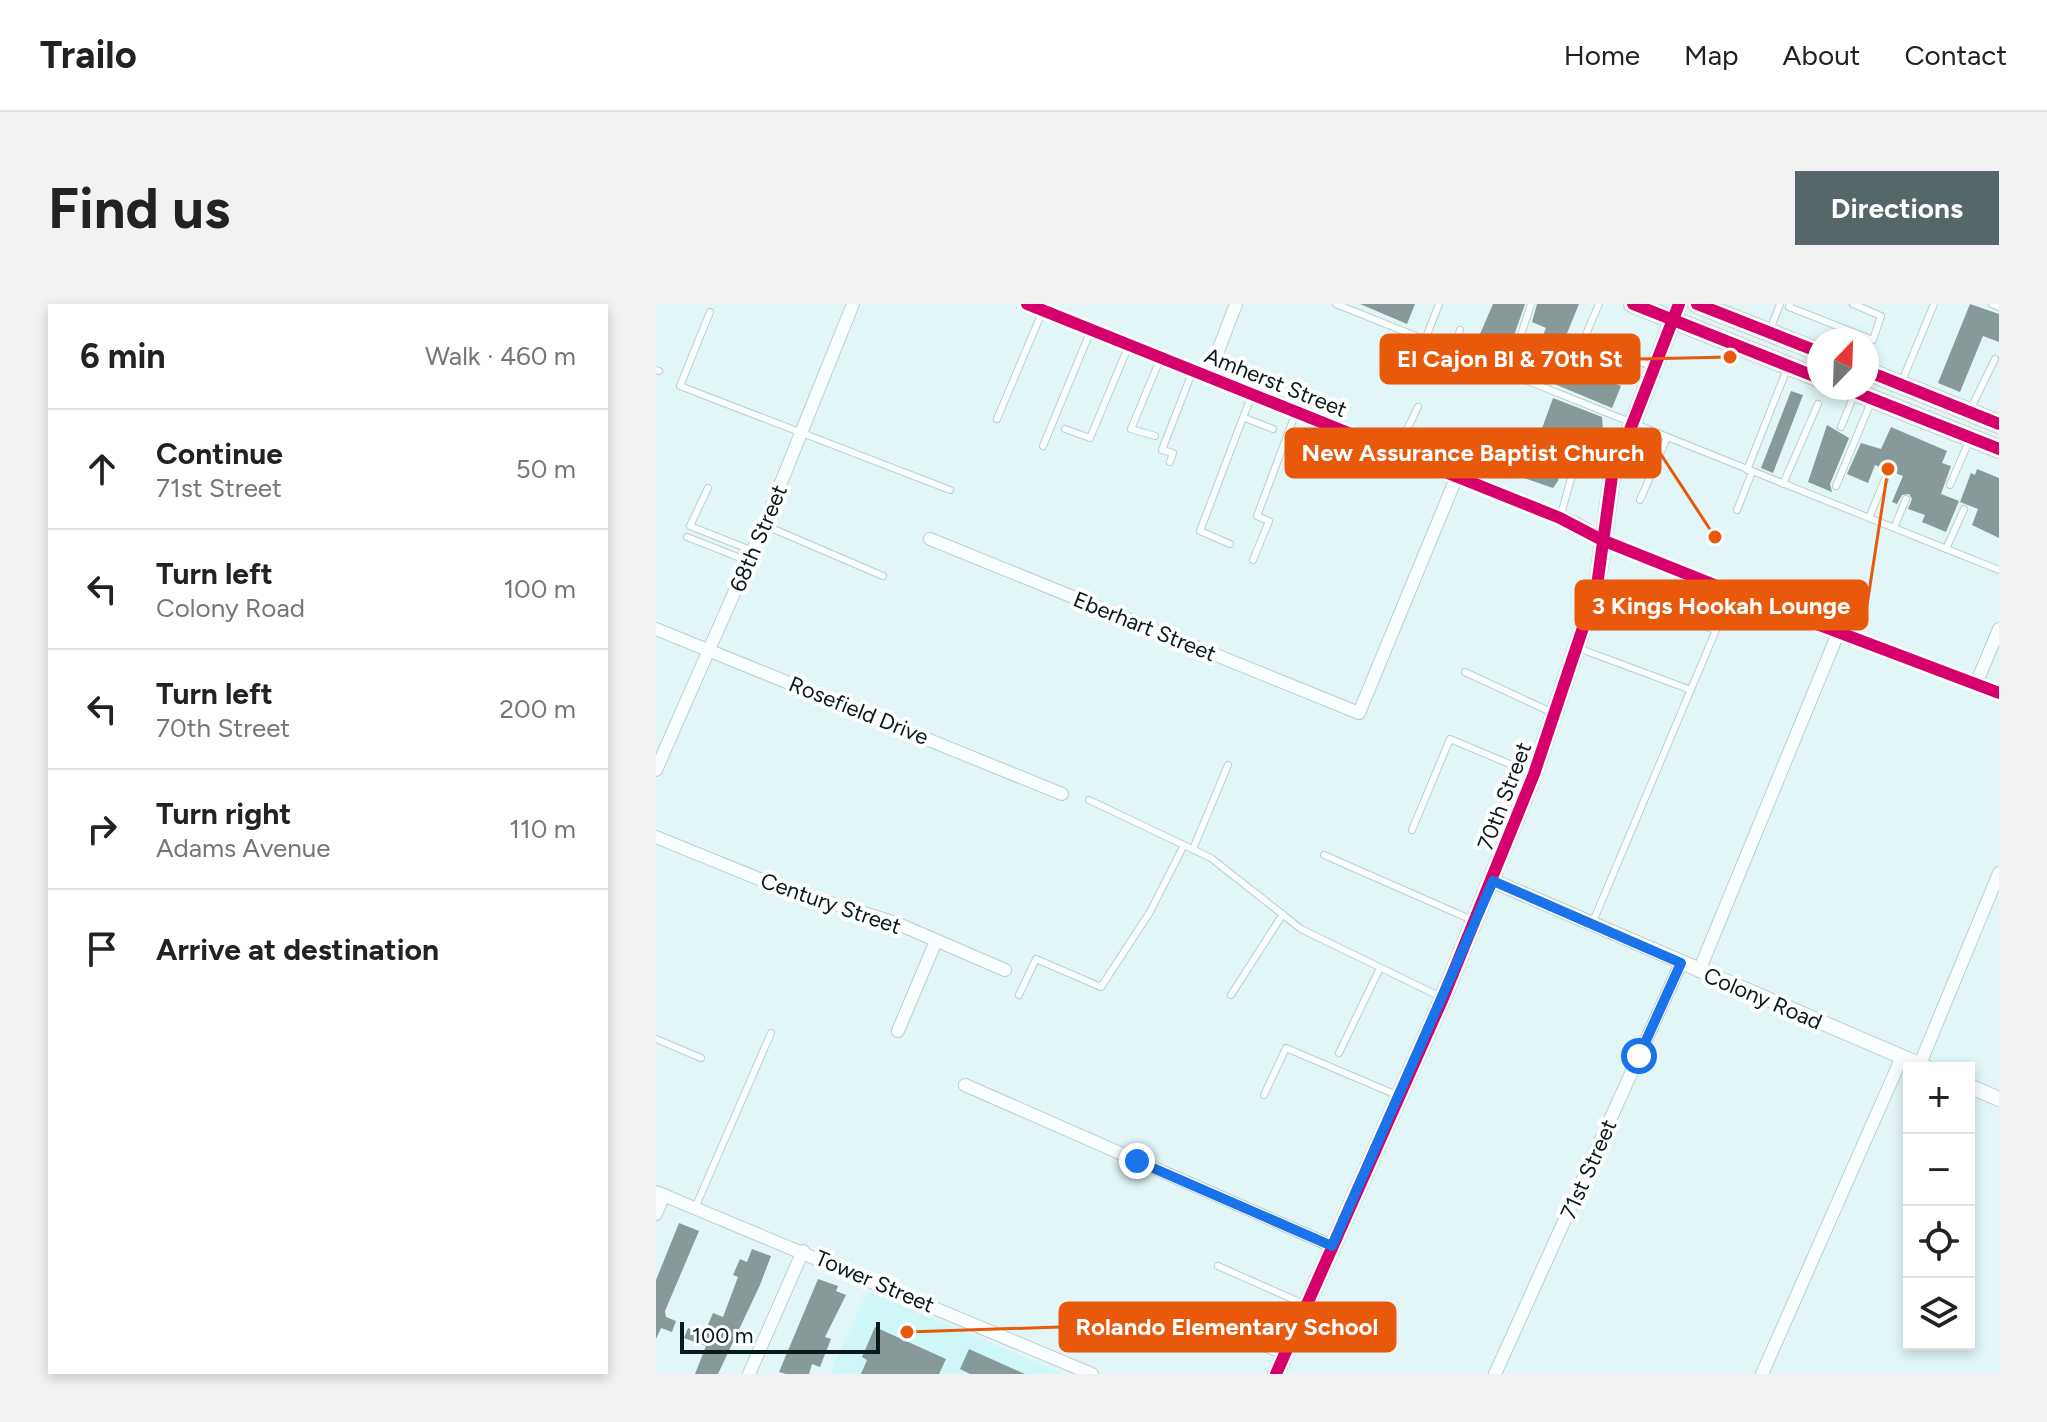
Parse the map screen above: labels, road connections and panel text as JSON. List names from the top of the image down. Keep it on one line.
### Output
{"streets":{"main road":["70th Street"],"street":["Amherst Street","68th Street","Eberhart Street","Rosefield Drive","Century Street","Colony Road","71st Street","Tower Street"]},"crossings":[["Amherst Street","Eberhart Street"],["Amherst Street","70th Street"],["68th Street","Rosefield Drive"],["70th Street","Colony Road"],["Colony Road","71st Street"]],"places":["El Cajon Bl & 70th St","3 Kings Hookah Lounge","New Assurance Baptist Church","Rolando Elementary School"],"scale_bar":"100 m","north":"top right","page":{"header":"Trailo","nav":["Home","Map","About","Contact"],"buttons":"Directions","title":"Find us","heading":["6 min","Walk · 460 m"],"list":[["Continue","71st Street","50 m"],["Turn left","Colony Road","100 m"],["Turn left","70th Street","200 m"],["Turn right","Adams Avenue","110 m"],"Arrive at destination"],"map_buttons":["+","−"],"scale":"100 m"}}
